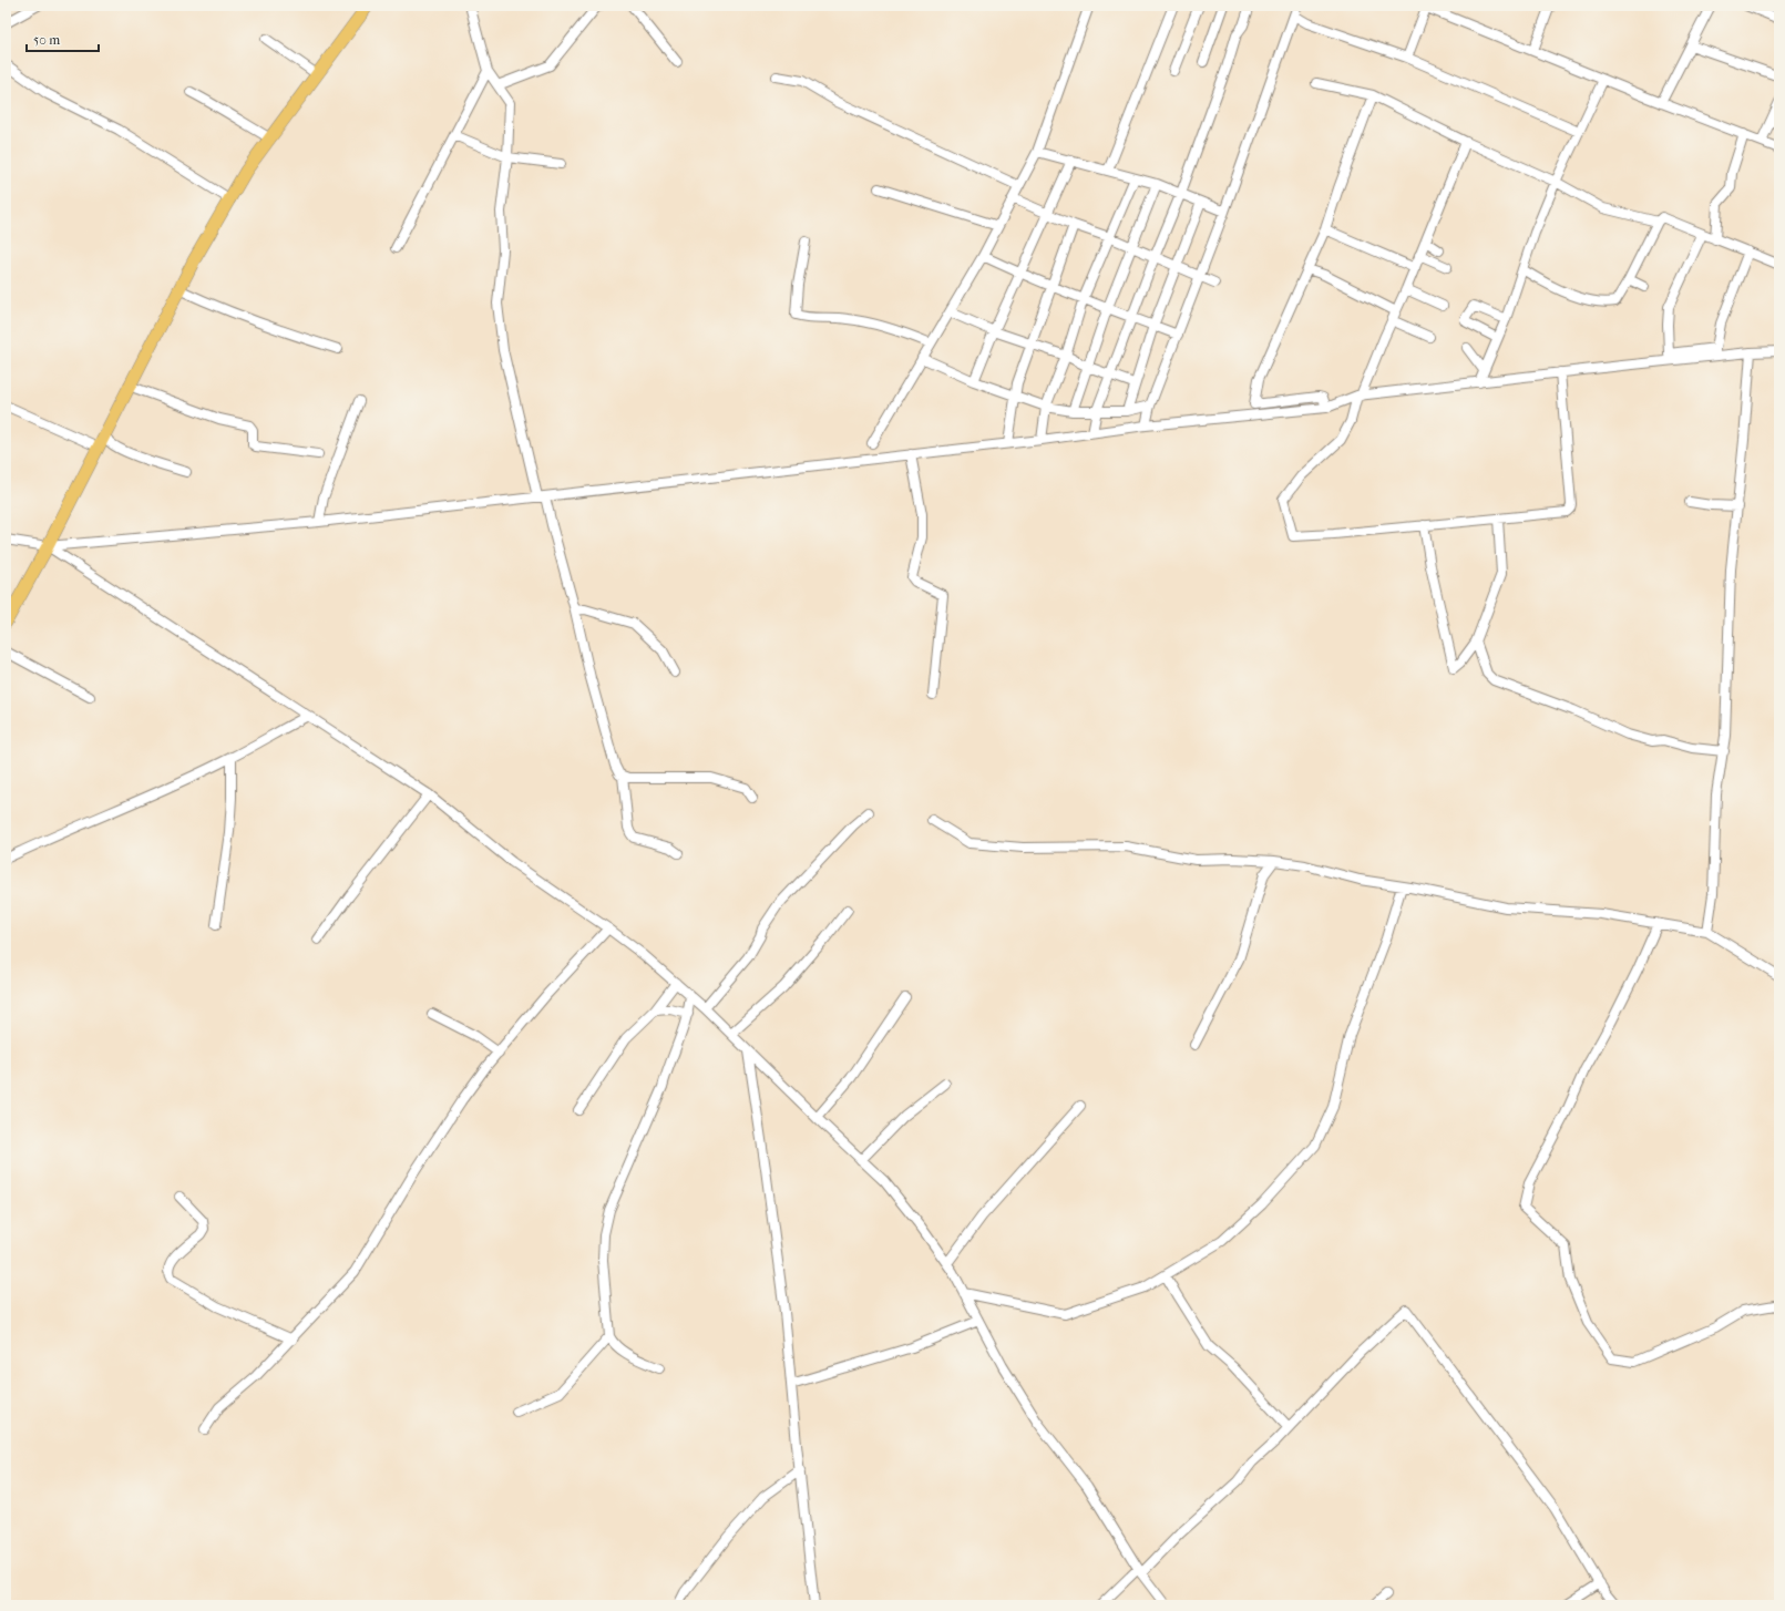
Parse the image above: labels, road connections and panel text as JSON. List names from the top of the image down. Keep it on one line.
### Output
{"scale_bar":"50 m"}
